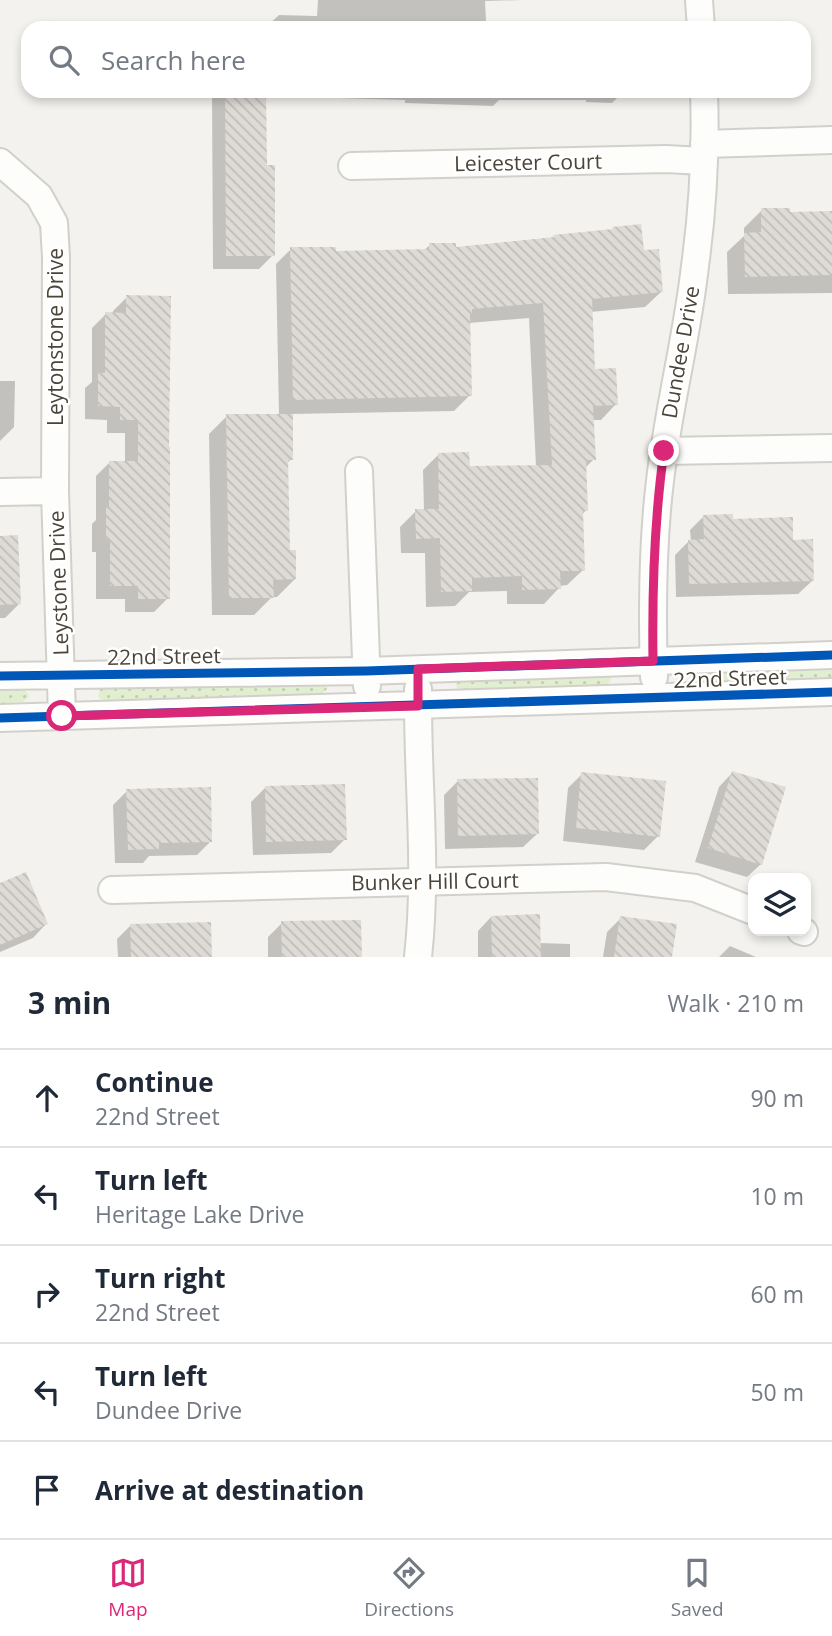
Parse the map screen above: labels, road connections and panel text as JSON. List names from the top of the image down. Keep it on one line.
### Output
{"streets":{"street":["Leicester Court","Leytonstone Drive","Dundee Drive","Leystone Drive","22nd Street","Bunker Hill Court"]},"crossings":[["Leicester Court","Dundee Drive"],["Leytonstone Drive","Leystone Drive"],["Dundee Drive","22nd Street"],["Leystone Drive","22nd Street"]],"page":{"search":"Search here","heading":["3 min","Walk · 210 m"],"list":[["Continue","22nd Street","90 m"],["Turn left","Heritage Lake Drive","10 m"],["Turn right","22nd Street","60 m"],["Turn left","Dundee Drive","50 m"],"Arrive at destination"],"nav":["Map","Directions","Saved"]}}
